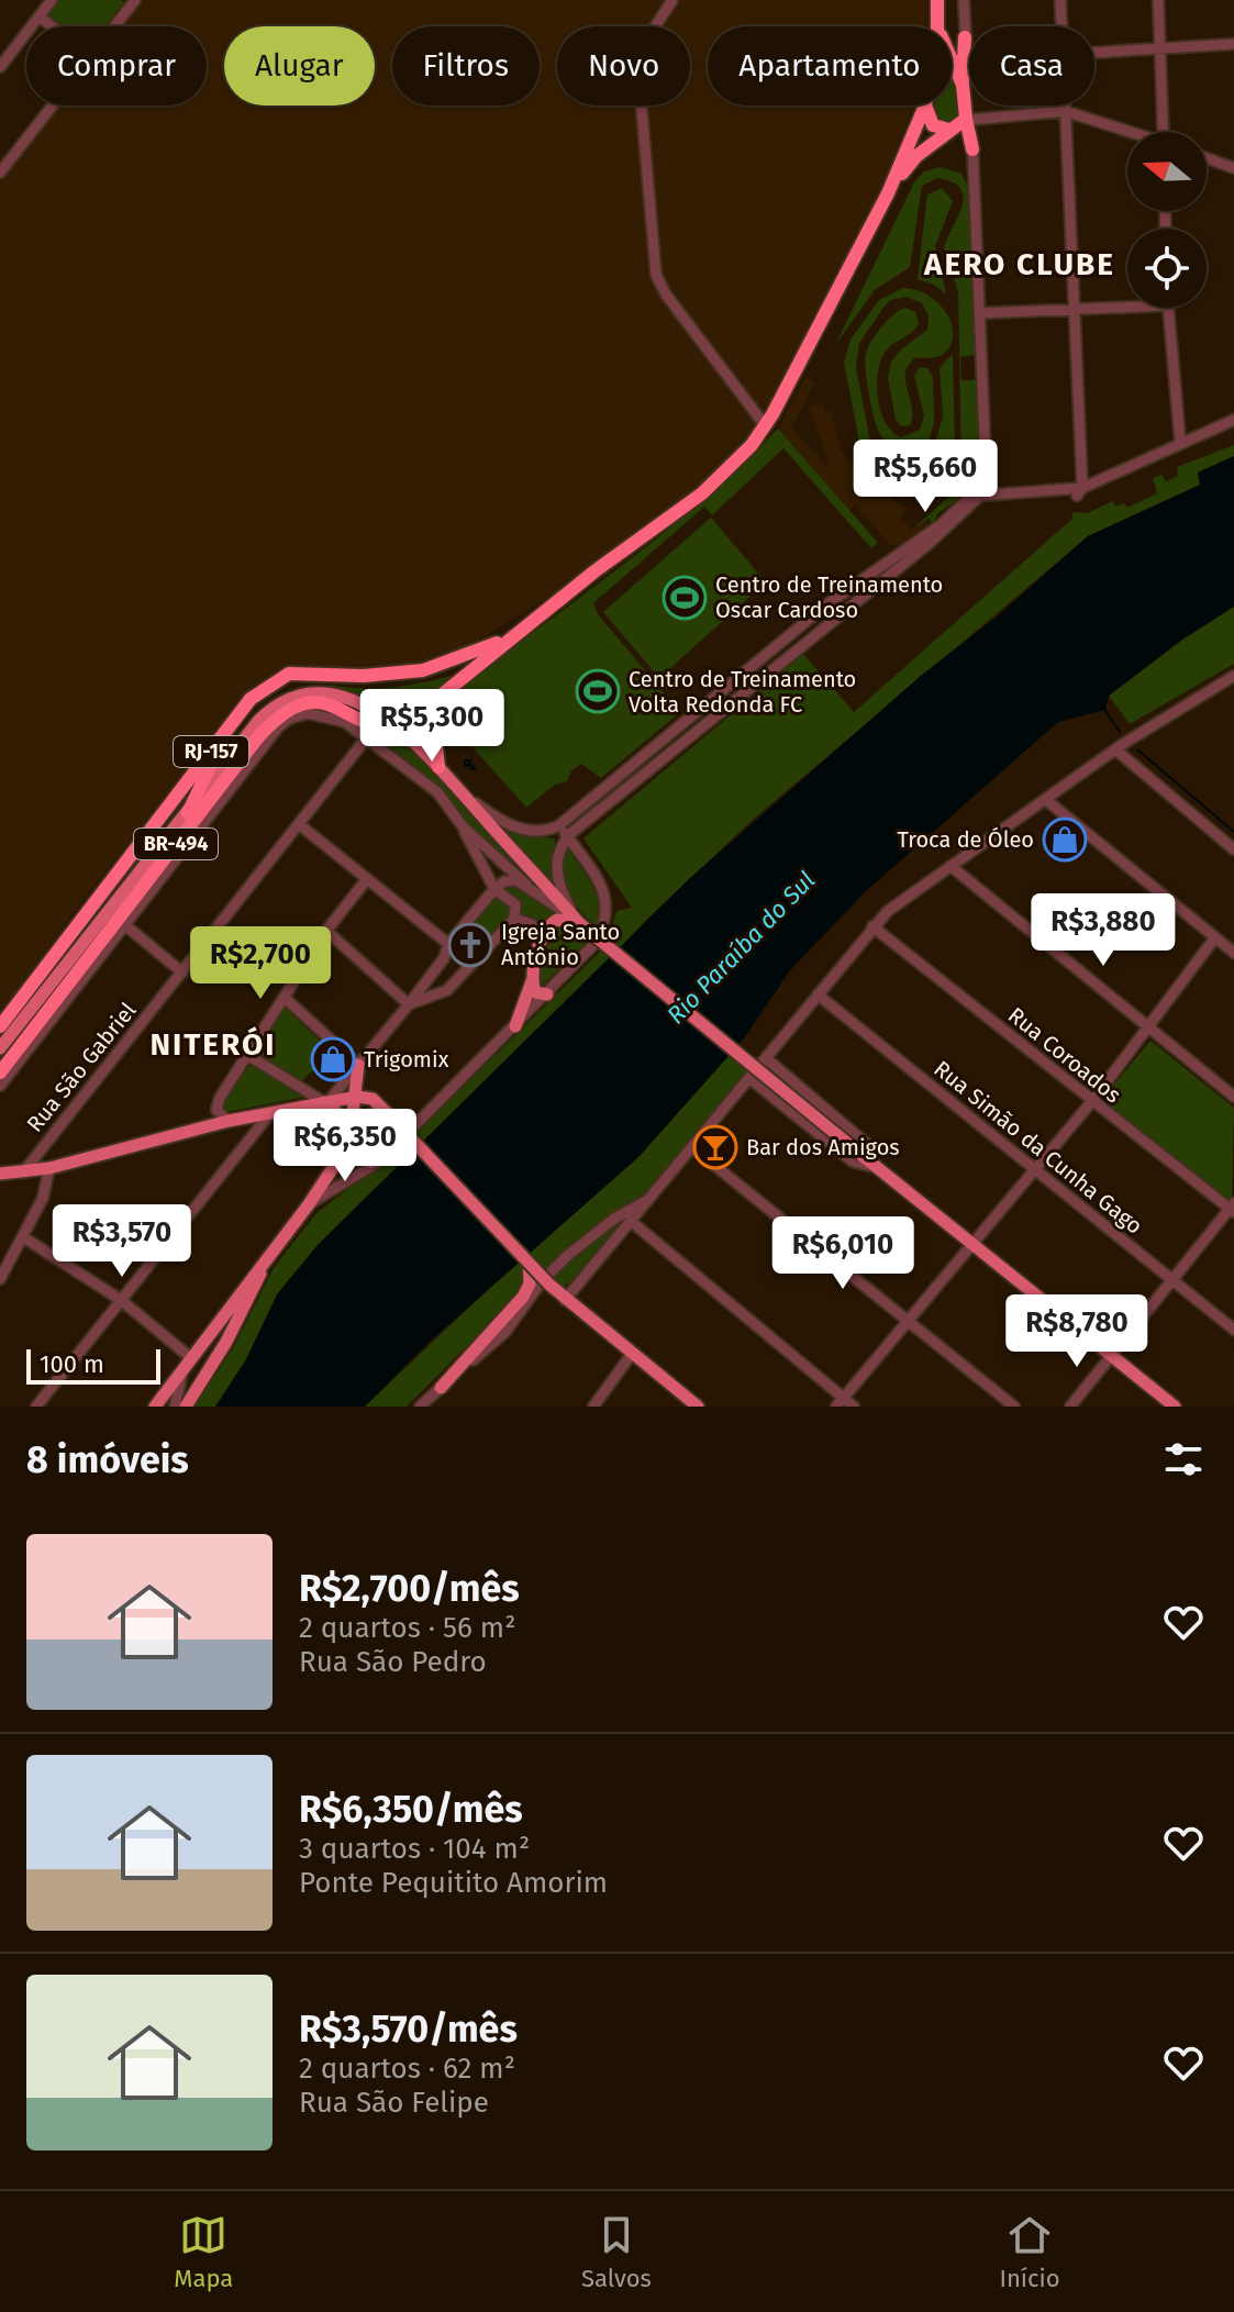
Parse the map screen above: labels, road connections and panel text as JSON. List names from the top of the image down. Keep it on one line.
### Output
{"streets":{"highway":["RJ-157","BR-494"],"street":["Rua Coroados","Rua São Gabriel","Rua Simão da Cunha Gago"]},"districts":["AERO CLUBE","NITERÓI"],"water":["Rio Paraíba do Sul"],"places":{"sports":["Centro de Treinamento Oscar Cardoso","Centro de Treinamento Volta Redonda FC"],"shop":["Troca de Óleo","Trigomix"],"church":["Igreja Santo Antônio"],"bar":["Bar dos Amigos"]},"scale_bar":"100 m","north":"left","page":{"chip":["Comprar","Alugar","Filtros","Novo","Apartamento","Casa"],"price":["R$5,660","R$5,300","R$3,880","R$2,700","R$6,350","R$3,570","R$6,010","R$8,780"],"scale":"100 m","heading":"8 imóveis","list":[{"name":"R$2,700/mês","note":"2 quartos · 56 m² · Rua São Pedro"},{"name":"R$6,350/mês","note":"3 quartos · 104 m² · Ponte Pequitito Amorim"},{"name":"R$3,570/mês","note":"2 quartos · 62 m² · Rua São Felipe"}],"tabs":["Mapa","Salvos","Início"]}}
